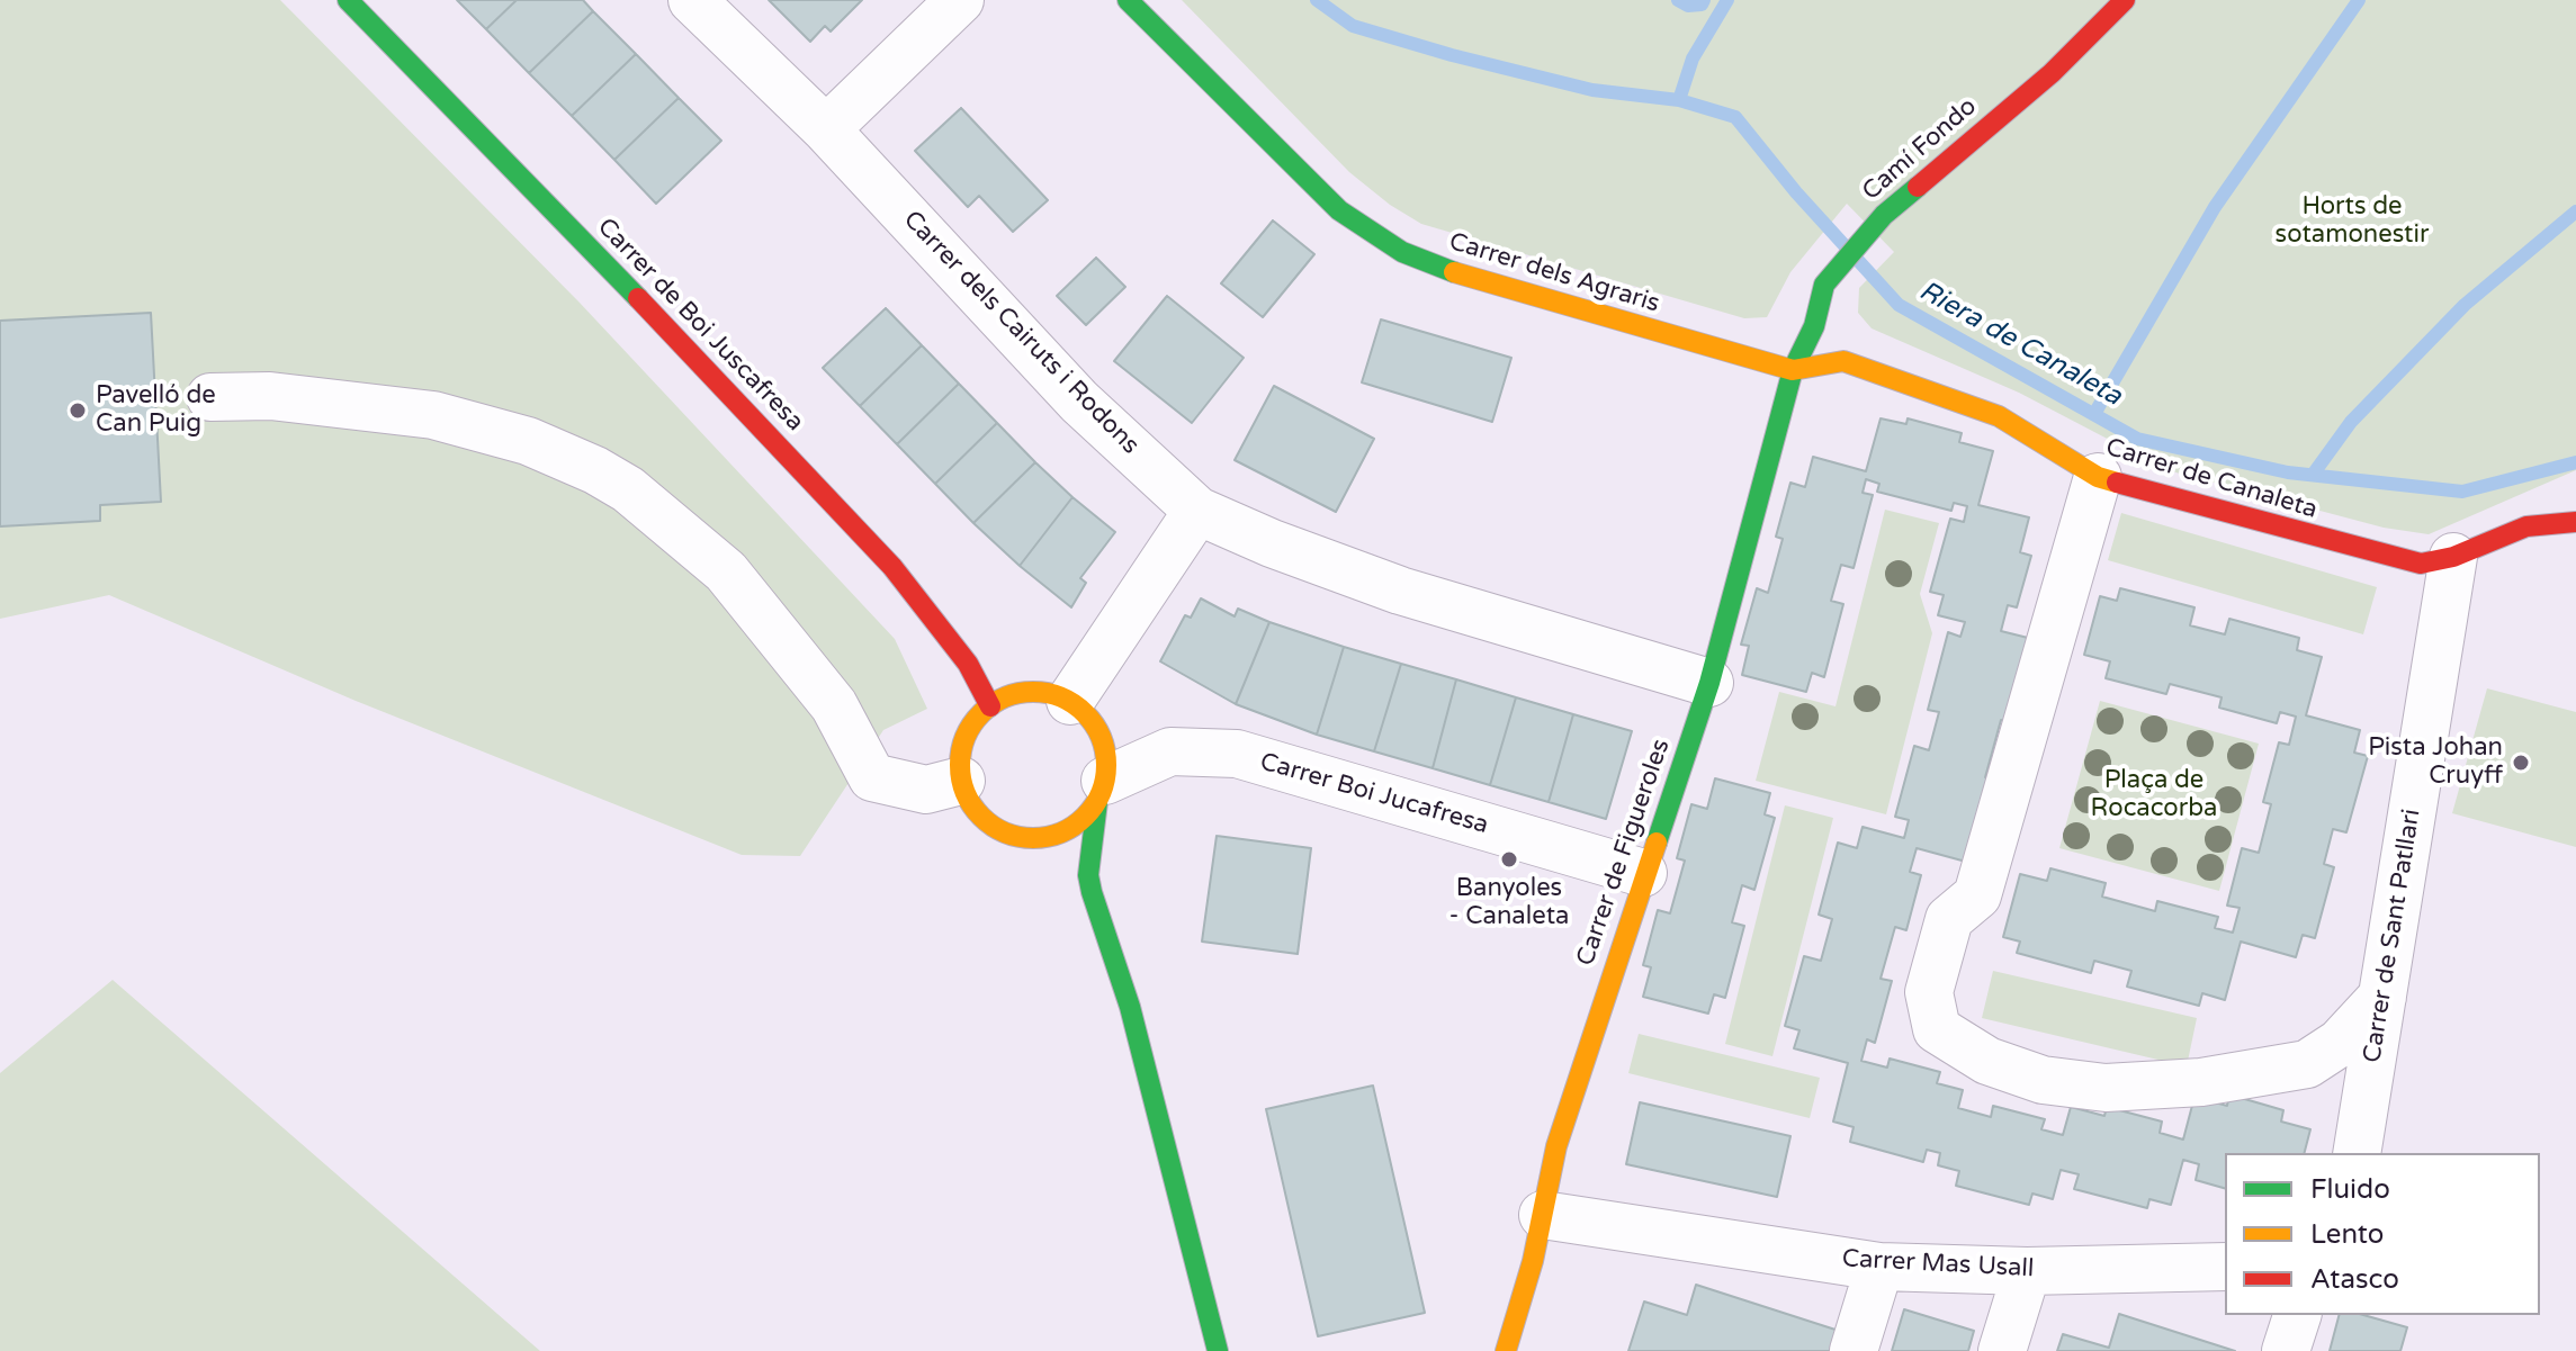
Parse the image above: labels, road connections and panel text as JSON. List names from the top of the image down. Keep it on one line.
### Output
{"streets":{"street":["Camí Fondo","Carrer dels Agraris","Carrer de Boi Juscafresa","Carrer dels Cairuts i Rodons","Carrer de Canaleta","Carrer Boi Jucafresa","Carrer de Figueroles","Carrer de Sant Patllari","Carrer Mas Usall"]},"crossings":[["Camí Fondo","Carrer dels Agraris"],["Camí Fondo","Carrer de Canaleta"],["Camí Fondo","Carrer de Figueroles"],["Carrer dels Agraris","Carrer de Canaleta"],["Carrer dels Agraris","Carrer de Figueroles"],["Carrer de Boi Juscafresa","Carrer Boi Jucafresa"],["Carrer dels Cairuts i Rodons","Carrer de Figueroles"],["Carrer de Canaleta","Carrer de Figueroles"],["Carrer de Canaleta","Carrer de Sant Patllari"],["Carrer Boi Jucafresa","Carrer de Figueroles"],["Carrer de Figueroles","Carrer Mas Usall"]],"water":["Riera de Canaleta"],"parks":["Horts de sotamonestir","Plaça de Rocacorba"],"places":["Pavelló de Can Puig","Pista Johan Cruyff","Banyoles - Canaleta"],"legend":["Fluido","Lento","Atasco"]}
